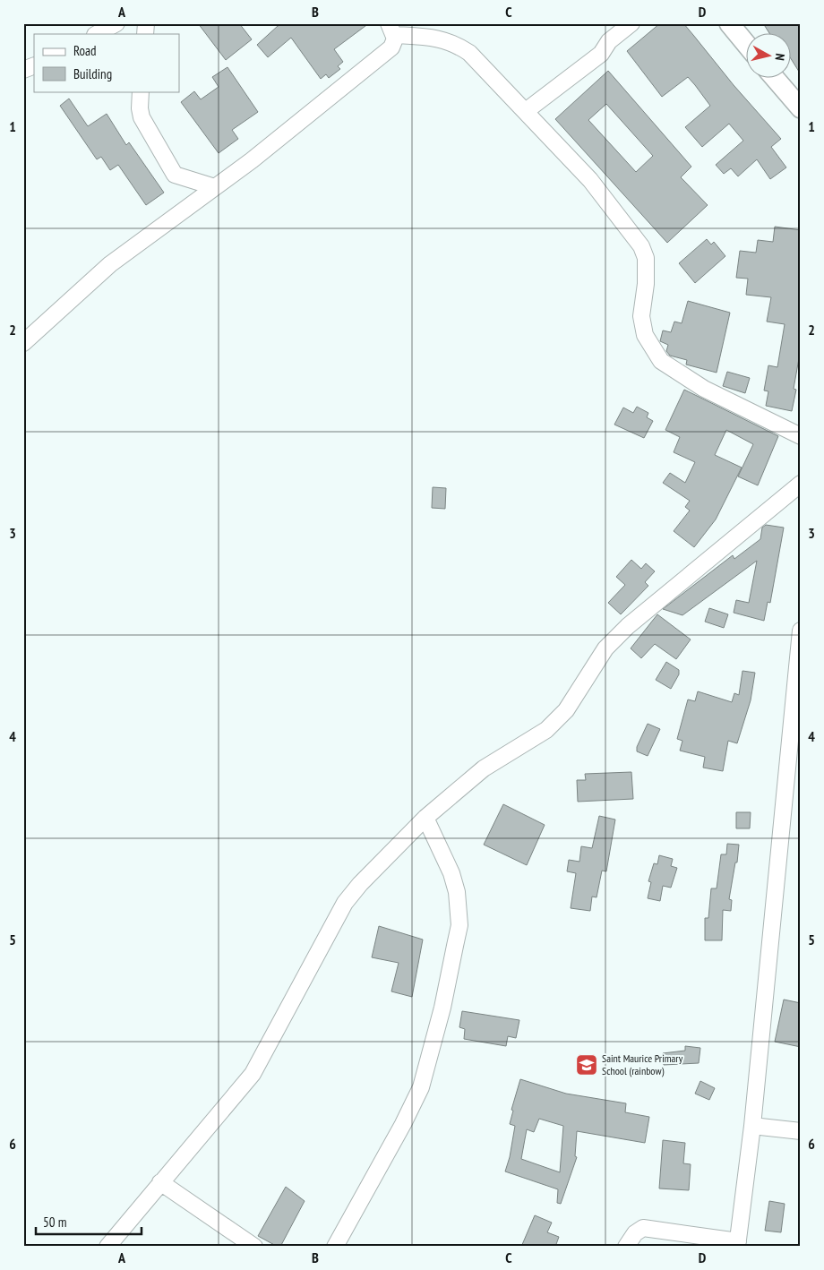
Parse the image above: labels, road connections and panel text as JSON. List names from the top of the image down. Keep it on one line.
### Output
{"places":{"school or university":["Saint Maurice Primary School (rainbow)"]},"legend":["Road","Building"],"scale_bar":"50 m","north":"right","grid":{"columns":["A","B","C","D"],"rows":["1","2","3","4","5","6"]}}
